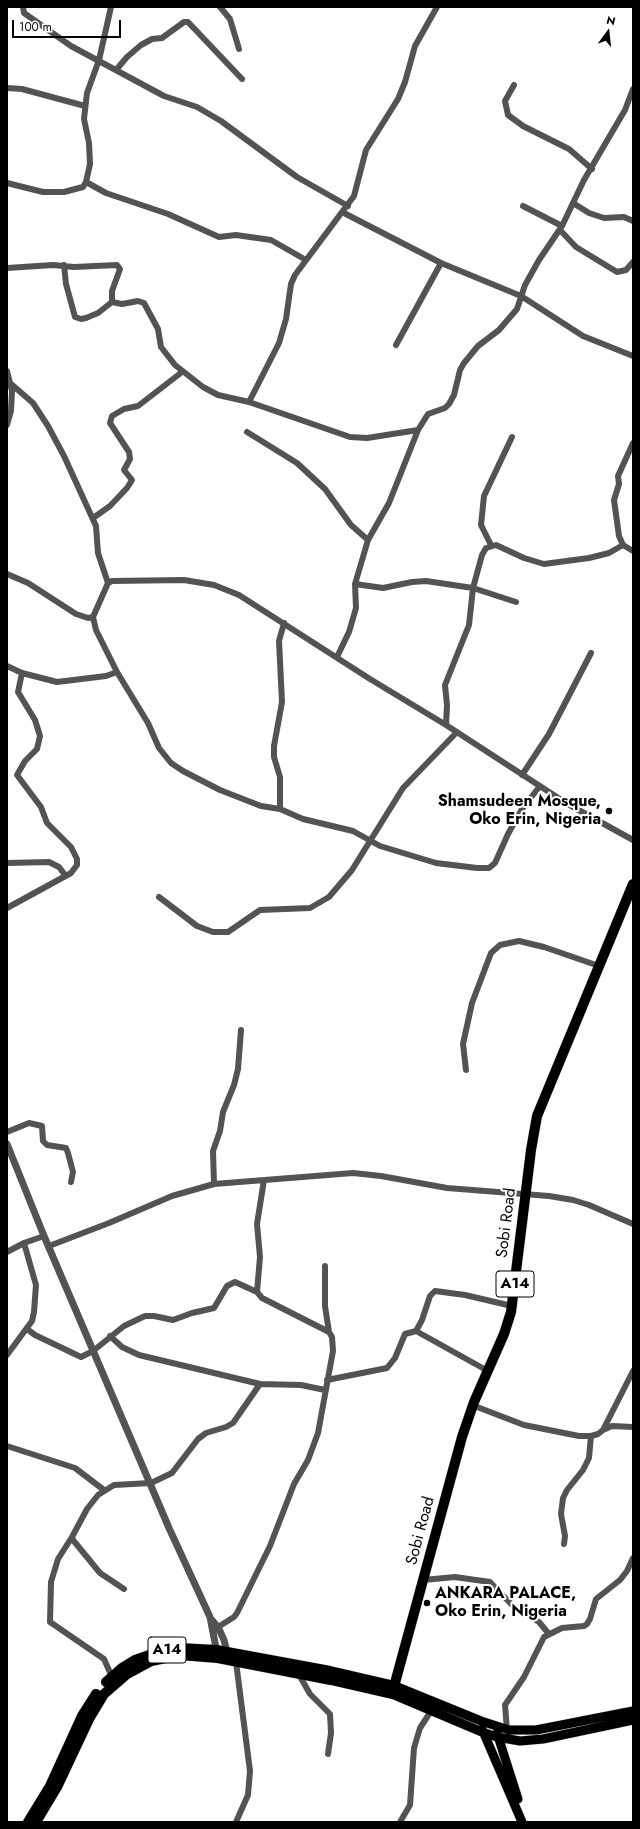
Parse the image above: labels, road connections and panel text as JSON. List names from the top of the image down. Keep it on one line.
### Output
{"streets":{"highway":["Sobi Road","A14"]},"crossings":[["Sobi Road","A14"]],"places":["Shamsudeen Mosque, Oko Erin, Nigeria","ANKARA PALACE, Oko Erin, Nigeria"],"scale_bar":"100 m","north":"top"}
